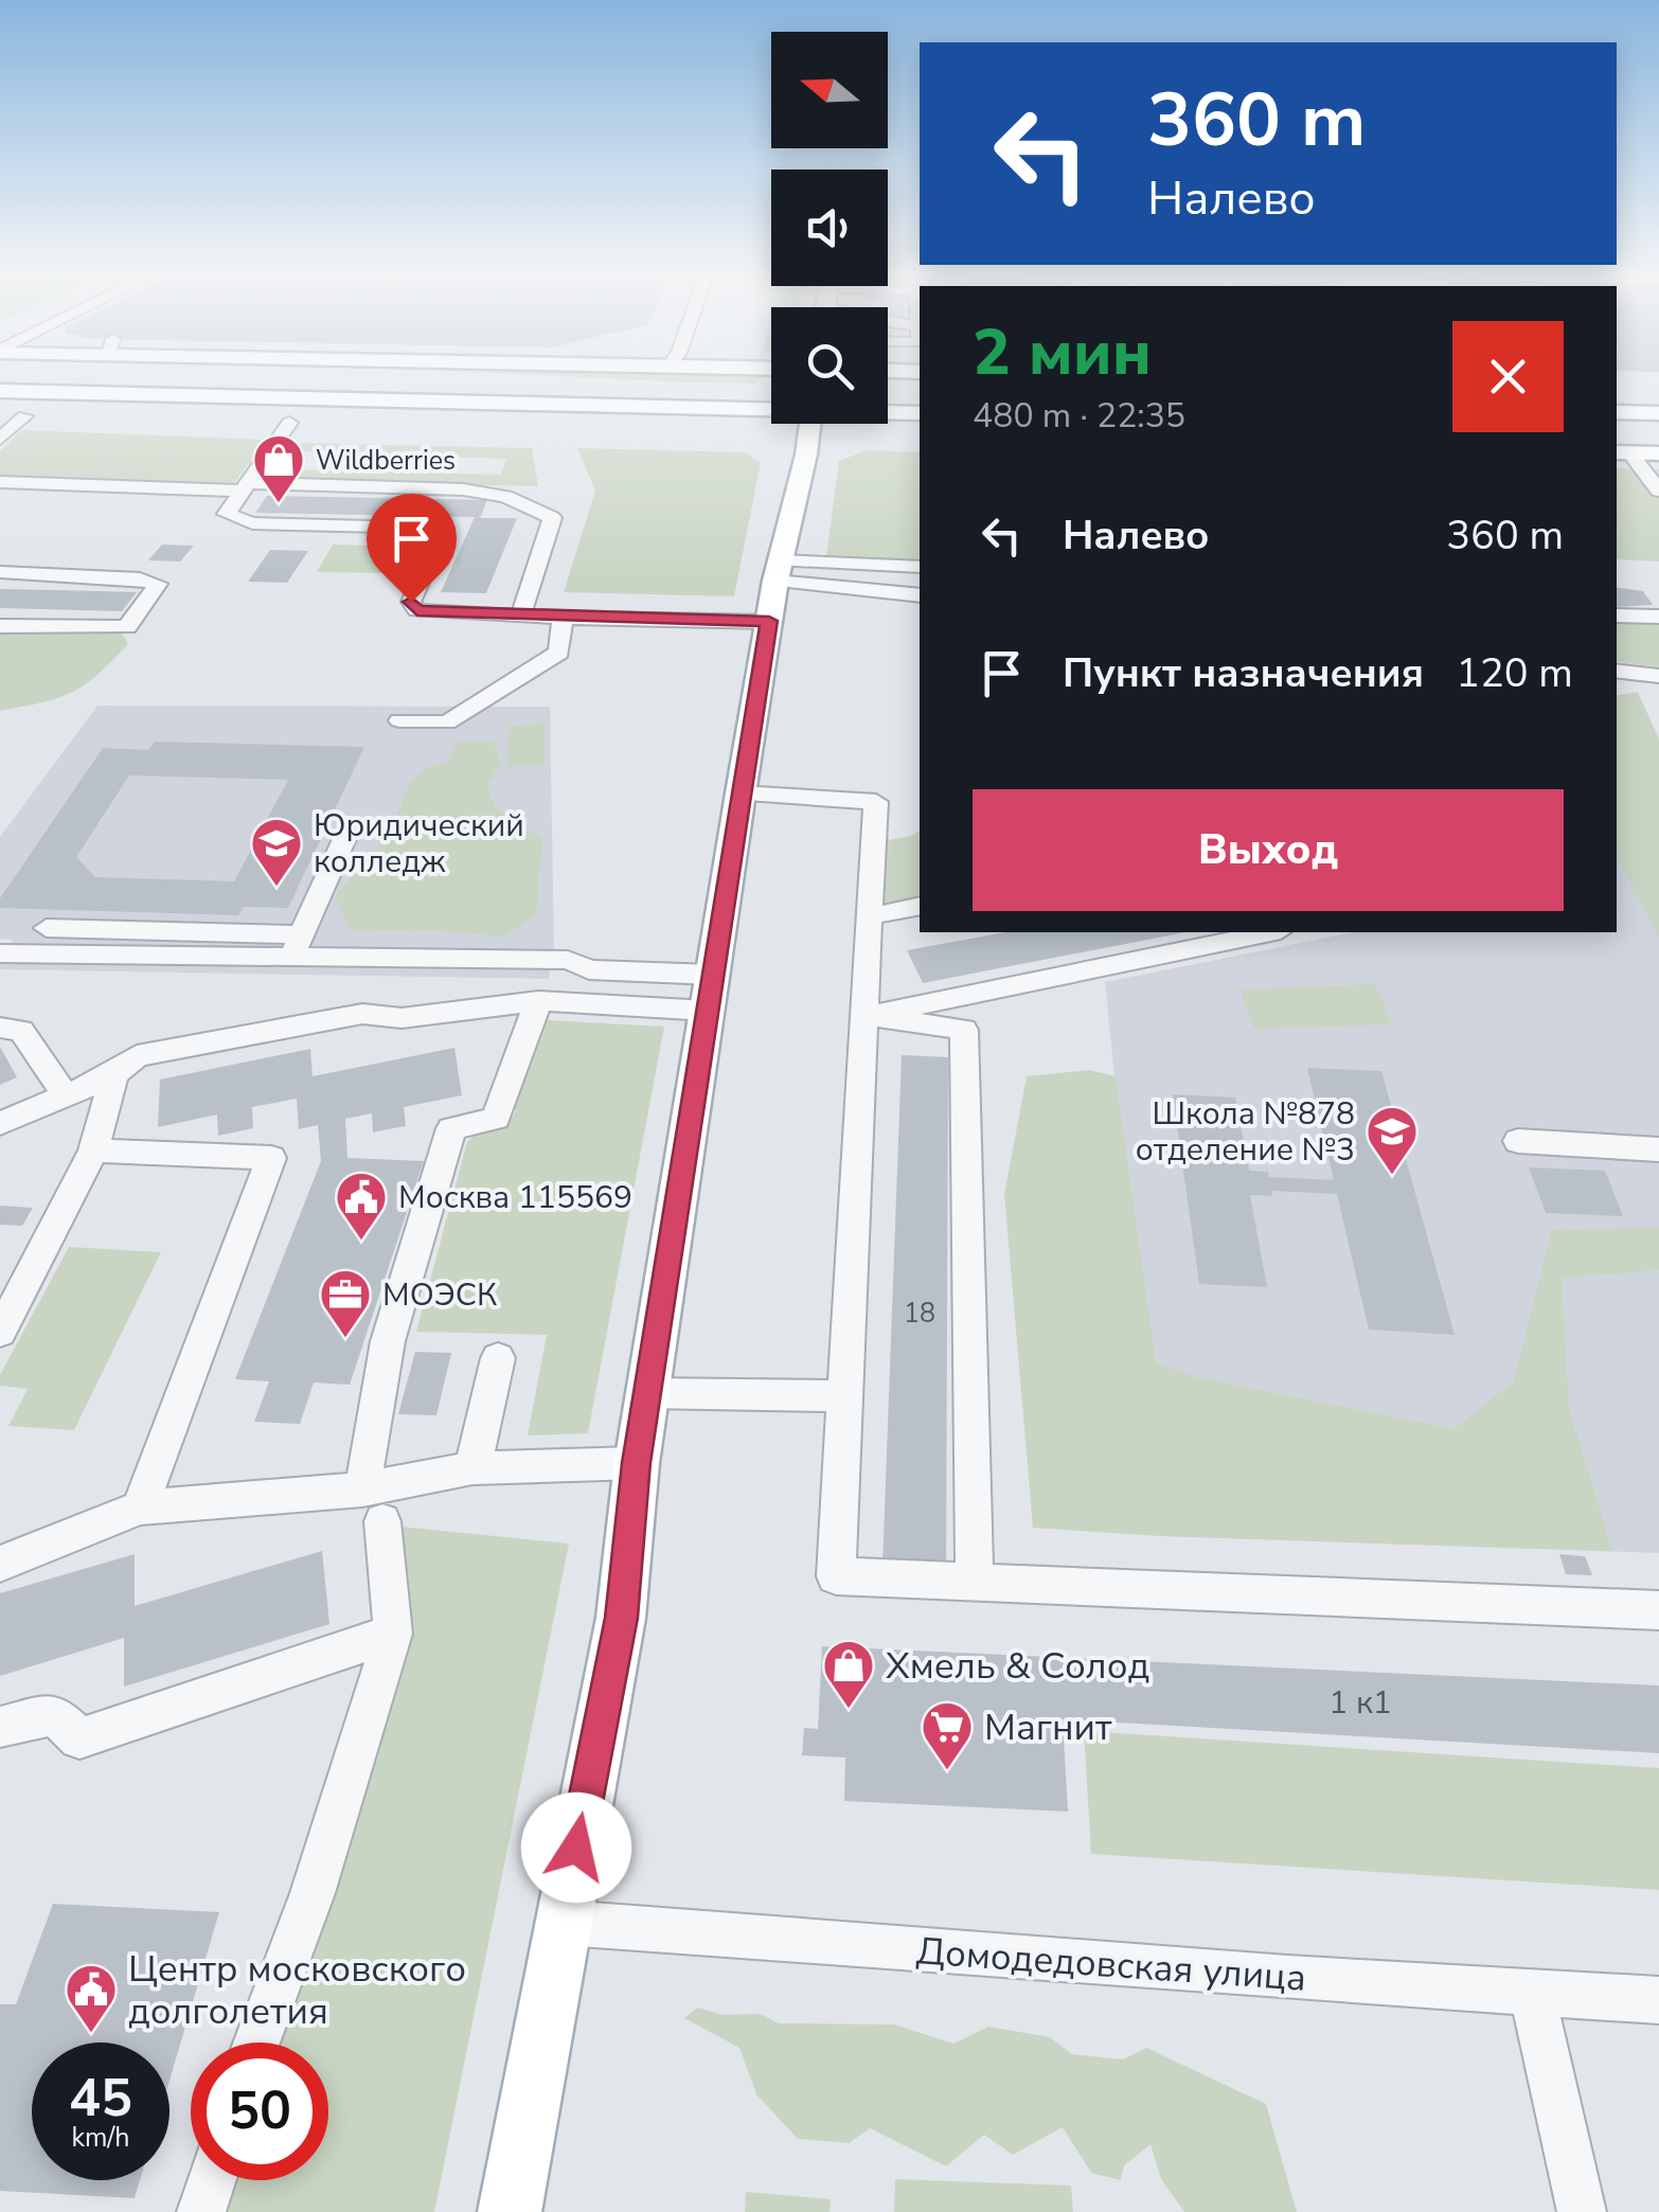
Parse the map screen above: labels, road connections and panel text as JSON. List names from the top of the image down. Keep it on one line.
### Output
{"streets":{"street":["Домодедовская улица"]},"places":{"shop":["Wildberries","Хмель & Солод"],"school or university":["Юридический колледж","Школа №878 отделение №3"],"public building":["Москва 115569","Центр московского долголетия"],"office":["МОЭСК"],"supermarket":["Магнит"]},"house_numbers":["18","1 к1"],"north":"left","page":{"turn":["360 m","Налево"],"heading":["2 мин","480 m · 22:35"],"list":[{"name":"Налево","value":"360 m"},{"name":"Пункт назначения","value":"120 m"}],"buttons":"Выход","speed":"45 km/h","limit":"50"}}
